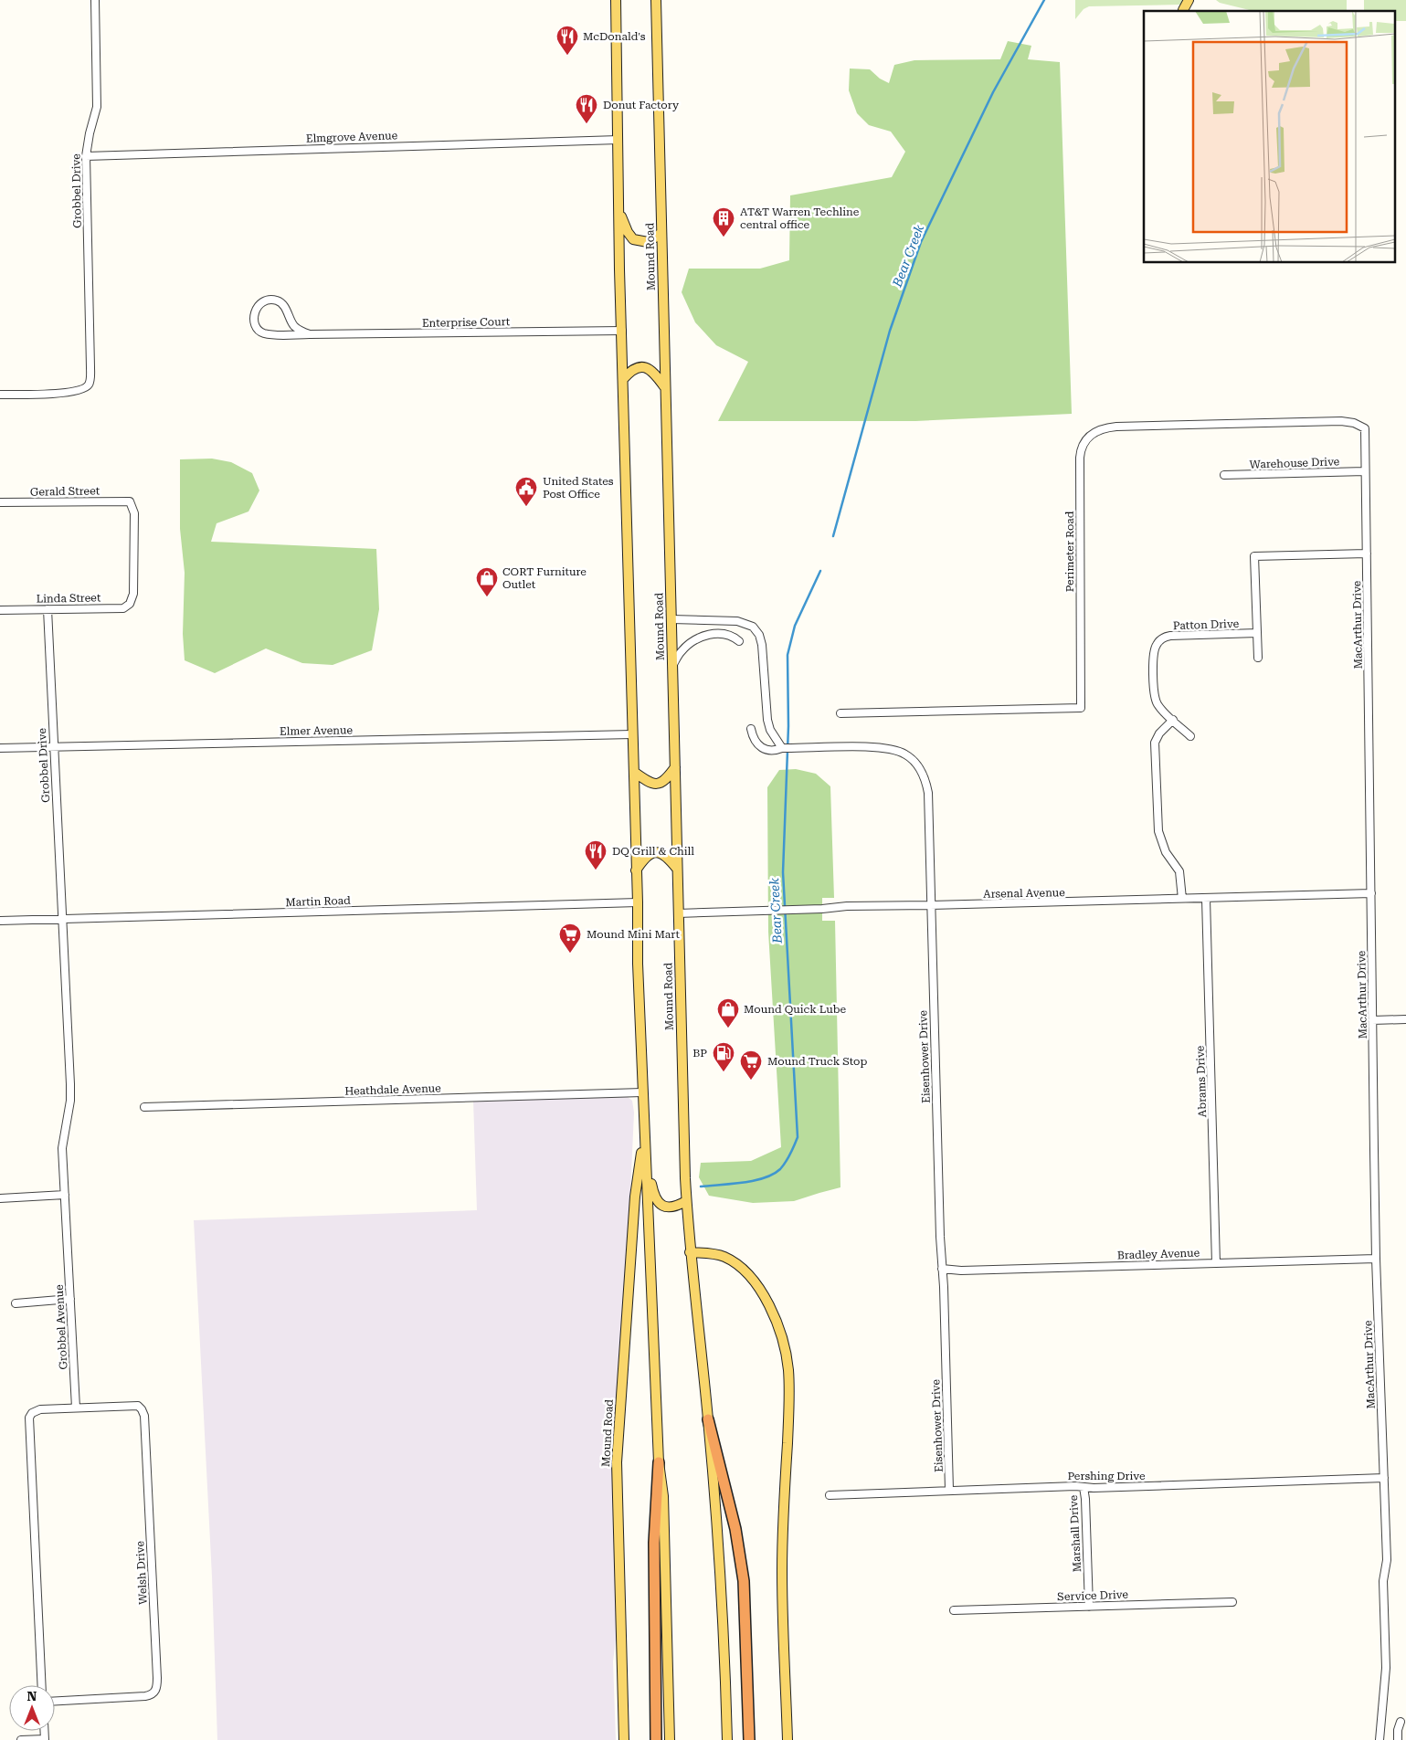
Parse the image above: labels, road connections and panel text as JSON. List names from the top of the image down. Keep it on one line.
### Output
{"streets":{"main road":["Mound Road"],"street":["Elmgrove Avenue","Grobbel Drive","Enterprise Court","Warehouse Drive","Gerald Street","Perimeter Road","Linda Street","Patton Drive","MacArthur Drive","Elmer Avenue","Arsenal Avenue","Martin Road","Eisenhower Drive","Abrams Drive","Heathdale Avenue","Bradley Avenue","Grobbel Avenue","Pershing Drive","Marshall Drive","Welsh Drive","Service Drive"]},"crossings":[["Elmgrove Avenue","Grobbel Drive"],["Elmgrove Avenue","Mound Road"],["Grobbel Drive","Linda Street"],["Grobbel Drive","Elmer Avenue"],["Grobbel Drive","Martin Road"],["Grobbel Drive","Grobbel Avenue"],["Mound Road","Enterprise Court"],["Mound Road","Elmer Avenue"],["Mound Road","Arsenal Avenue"],["Mound Road","Martin Road"],["Mound Road","Heathdale Avenue"],["Warehouse Drive","MacArthur Drive"],["Gerald Street","Linda Street"],["Perimeter Road","MacArthur Drive"],["MacArthur Drive","Arsenal Avenue"],["MacArthur Drive","Bradley Avenue"],["MacArthur Drive","Pershing Drive"],["Arsenal Avenue","Eisenhower Drive"],["Arsenal Avenue","Abrams Drive"],["Martin Road","Grobbel Avenue"],["Eisenhower Drive","Bradley Avenue"],["Eisenhower Drive","Pershing Drive"],["Abrams Drive","Bradley Avenue"],["Grobbel Avenue","Welsh Drive"],["Pershing Drive","Marshall Drive"],["Marshall Drive","Service Drive"]],"water":["Bear Creek"],"places":{"restaurant":["McDonald's","Donut Factory","DQ Grill & Chill"],"building":["AT&T Warren Techline central office"],"public building":["United States Post Office"],"shop":["CORT Furniture Outlet","Mound Quick Lube"],"supermarket":["Mound Mini Mart","Mound Truck Stop"],"fuel station":["BP"]},"north":"top"}
